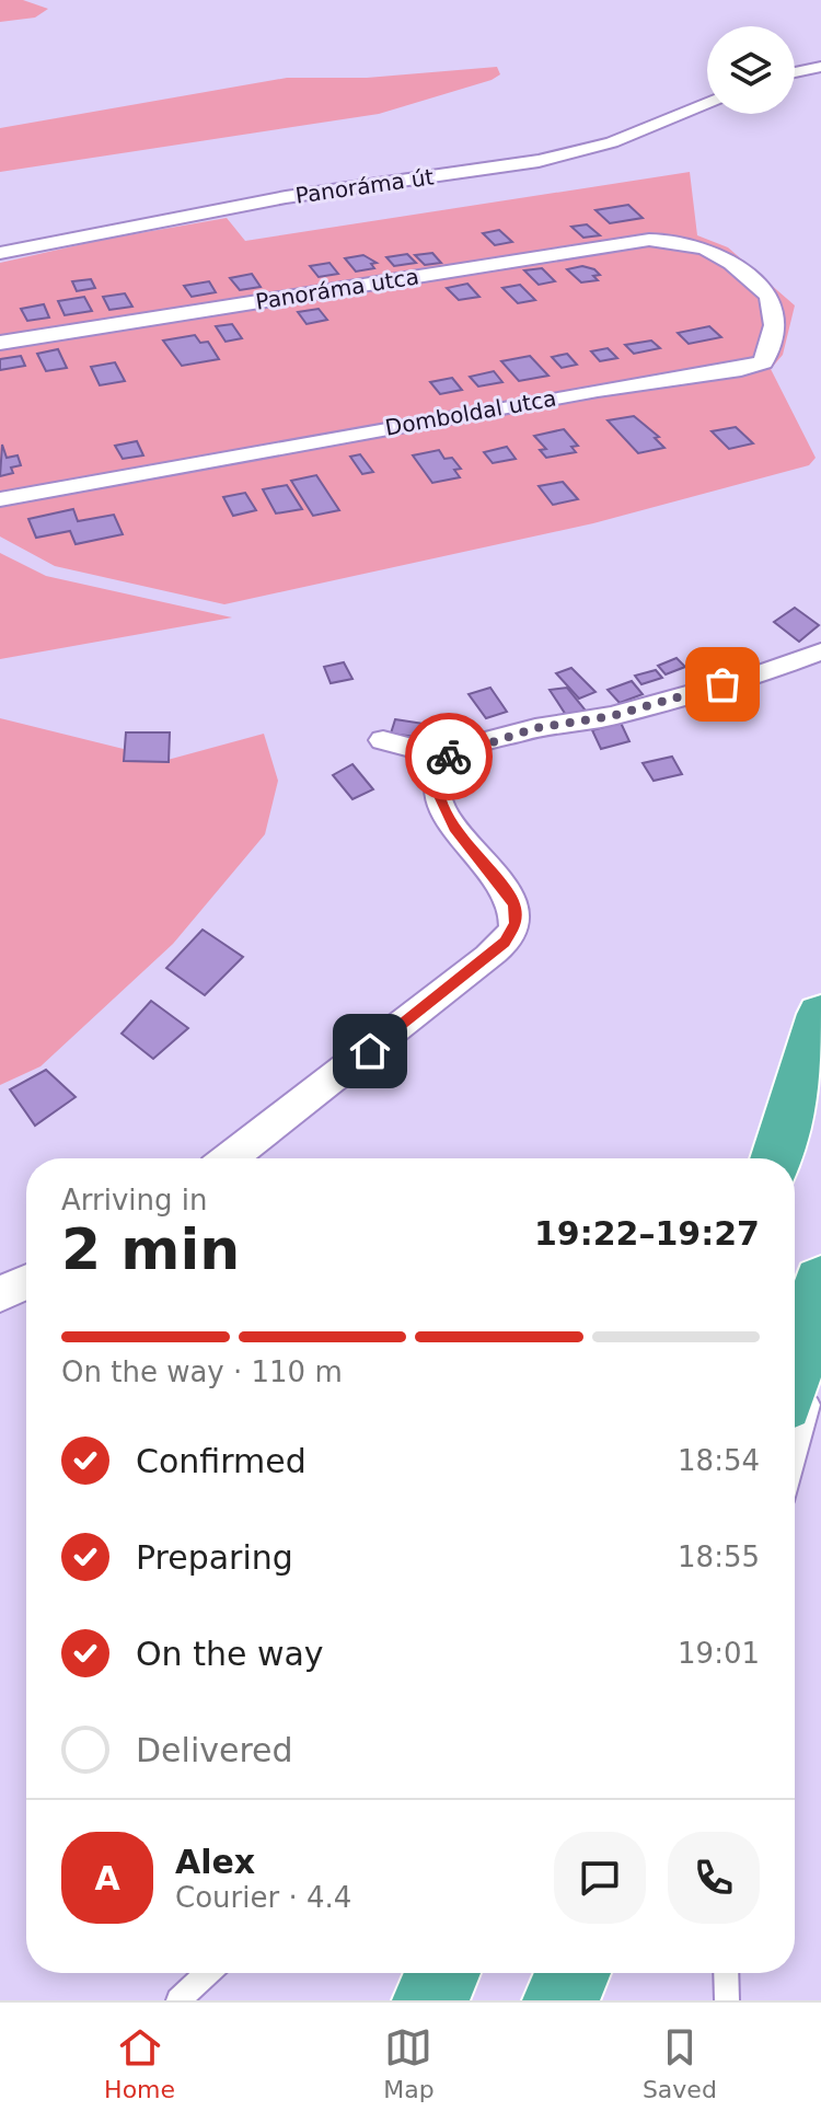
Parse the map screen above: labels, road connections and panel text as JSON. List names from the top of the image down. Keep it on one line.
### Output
{"streets":{"street":["Panoráma út","Panoráma utca","Domboldal utca"]},"crossings":[["Panoráma utca","Domboldal utca"]],"page":{"heading":["2 min","Arriving in","19:22–19:27"],"panel":["Alex","Courier · 4.4"],"bar":"On the way · 110 m","list":[["Confirmed","18:54"],["Preparing","18:55"],["On the way","19:01"],"Delivered"],"round":"A","tabs":["Home","Map","Saved"]}}
